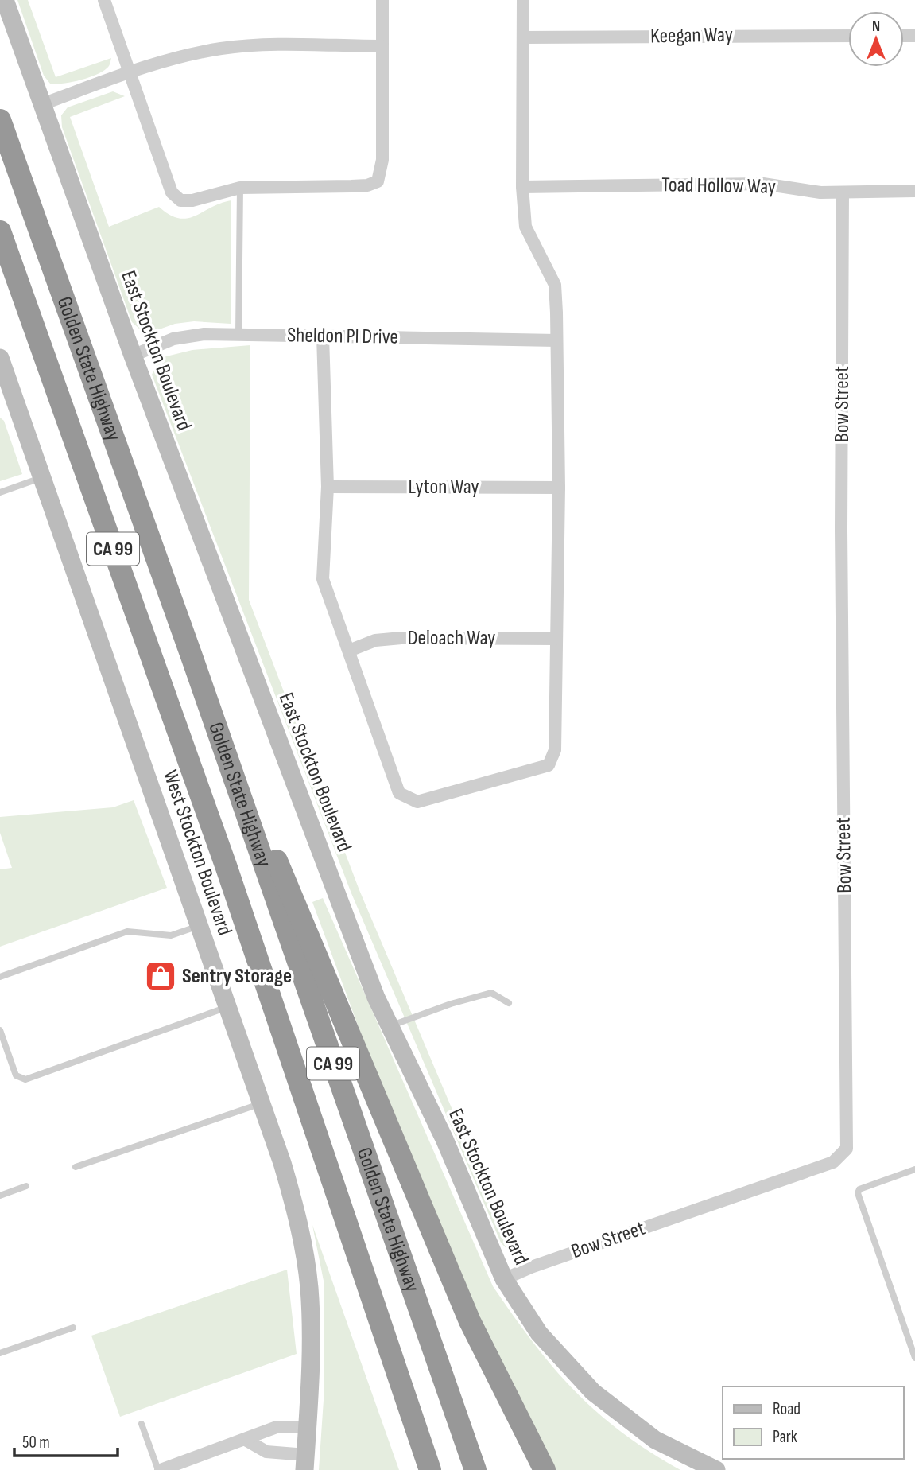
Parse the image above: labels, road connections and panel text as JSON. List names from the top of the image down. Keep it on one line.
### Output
{"streets":{"highway":["Golden State Highway","CA 99"],"street":["Keegan Way","Toad Hollow Way","Sheldon Pl Drive","East Stockton Boulevard","Bow Street","Lyton Way","Deloach Way","West Stockton Boulevard"]},"crossings":[["Toad Hollow Way","Bow Street"],["Sheldon Pl Drive","East Stockton Boulevard"],["East Stockton Boulevard","Bow Street"]],"places":{"shop":["Sentry Storage"]},"legend":["Road","Park"],"scale_bar":"50 m","north":"top"}
